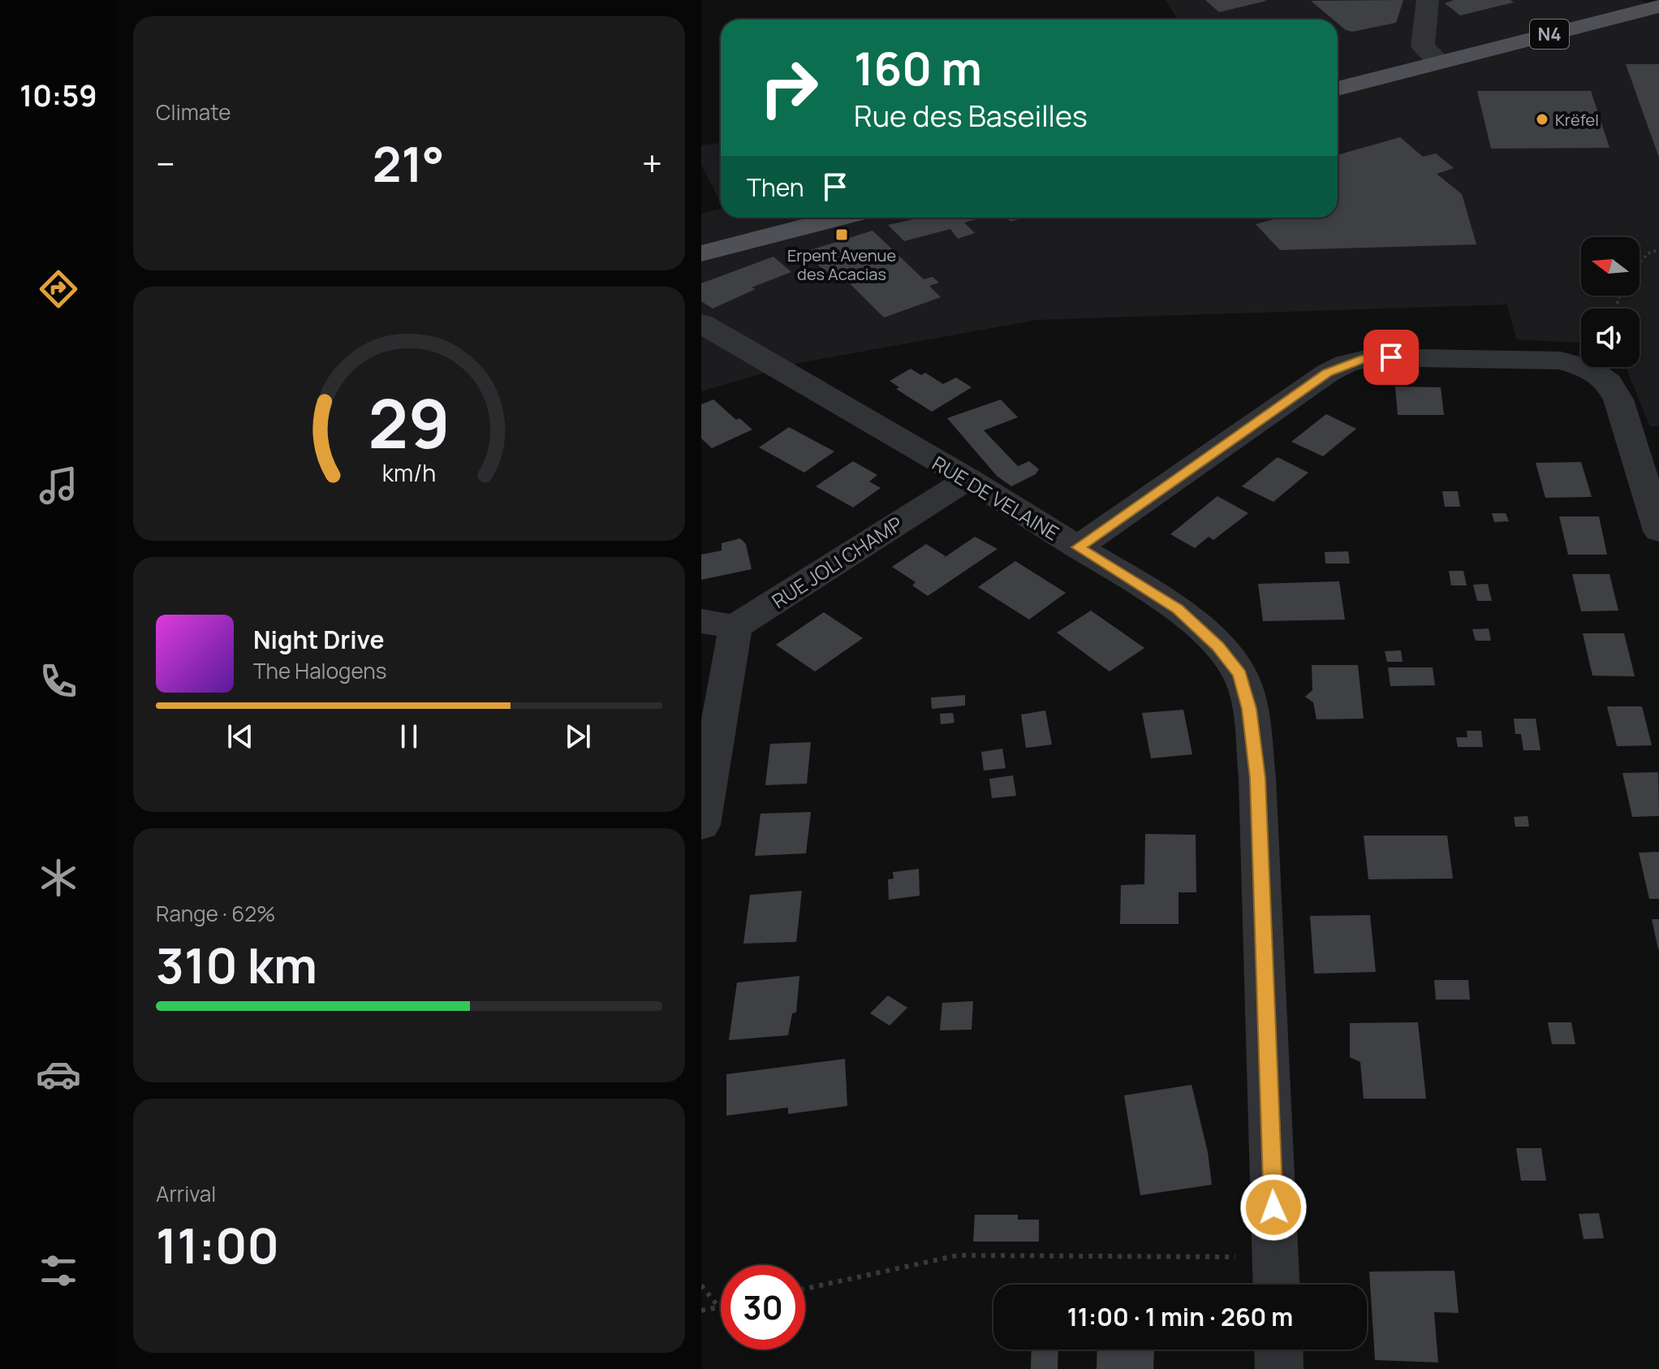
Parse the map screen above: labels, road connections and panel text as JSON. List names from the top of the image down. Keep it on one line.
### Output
{"streets":{"main road":["N4"],"street":["RUE DE VELAINE","RUE JOLI CHAMP"]},"crossings":[["RUE DE VELAINE","RUE JOLI CHAMP"]],"places":{"other":["Krëfel"],"transit":["Erpent Avenue des Acacias"]},"north":"left","page":{"tabs":"10:59","tile":["Climate",["Range · 62%","310 km"],["Arrival","11:00"]],"turn":["160 m","Rue des Baseilles"],"heat":["−","21°","+"],"then":"Then","song":["Night Drive","The Halogens"],"limit":"30","trip":"11:00 · 1 min · 260 m","gauge":["29","km/h"]}}
